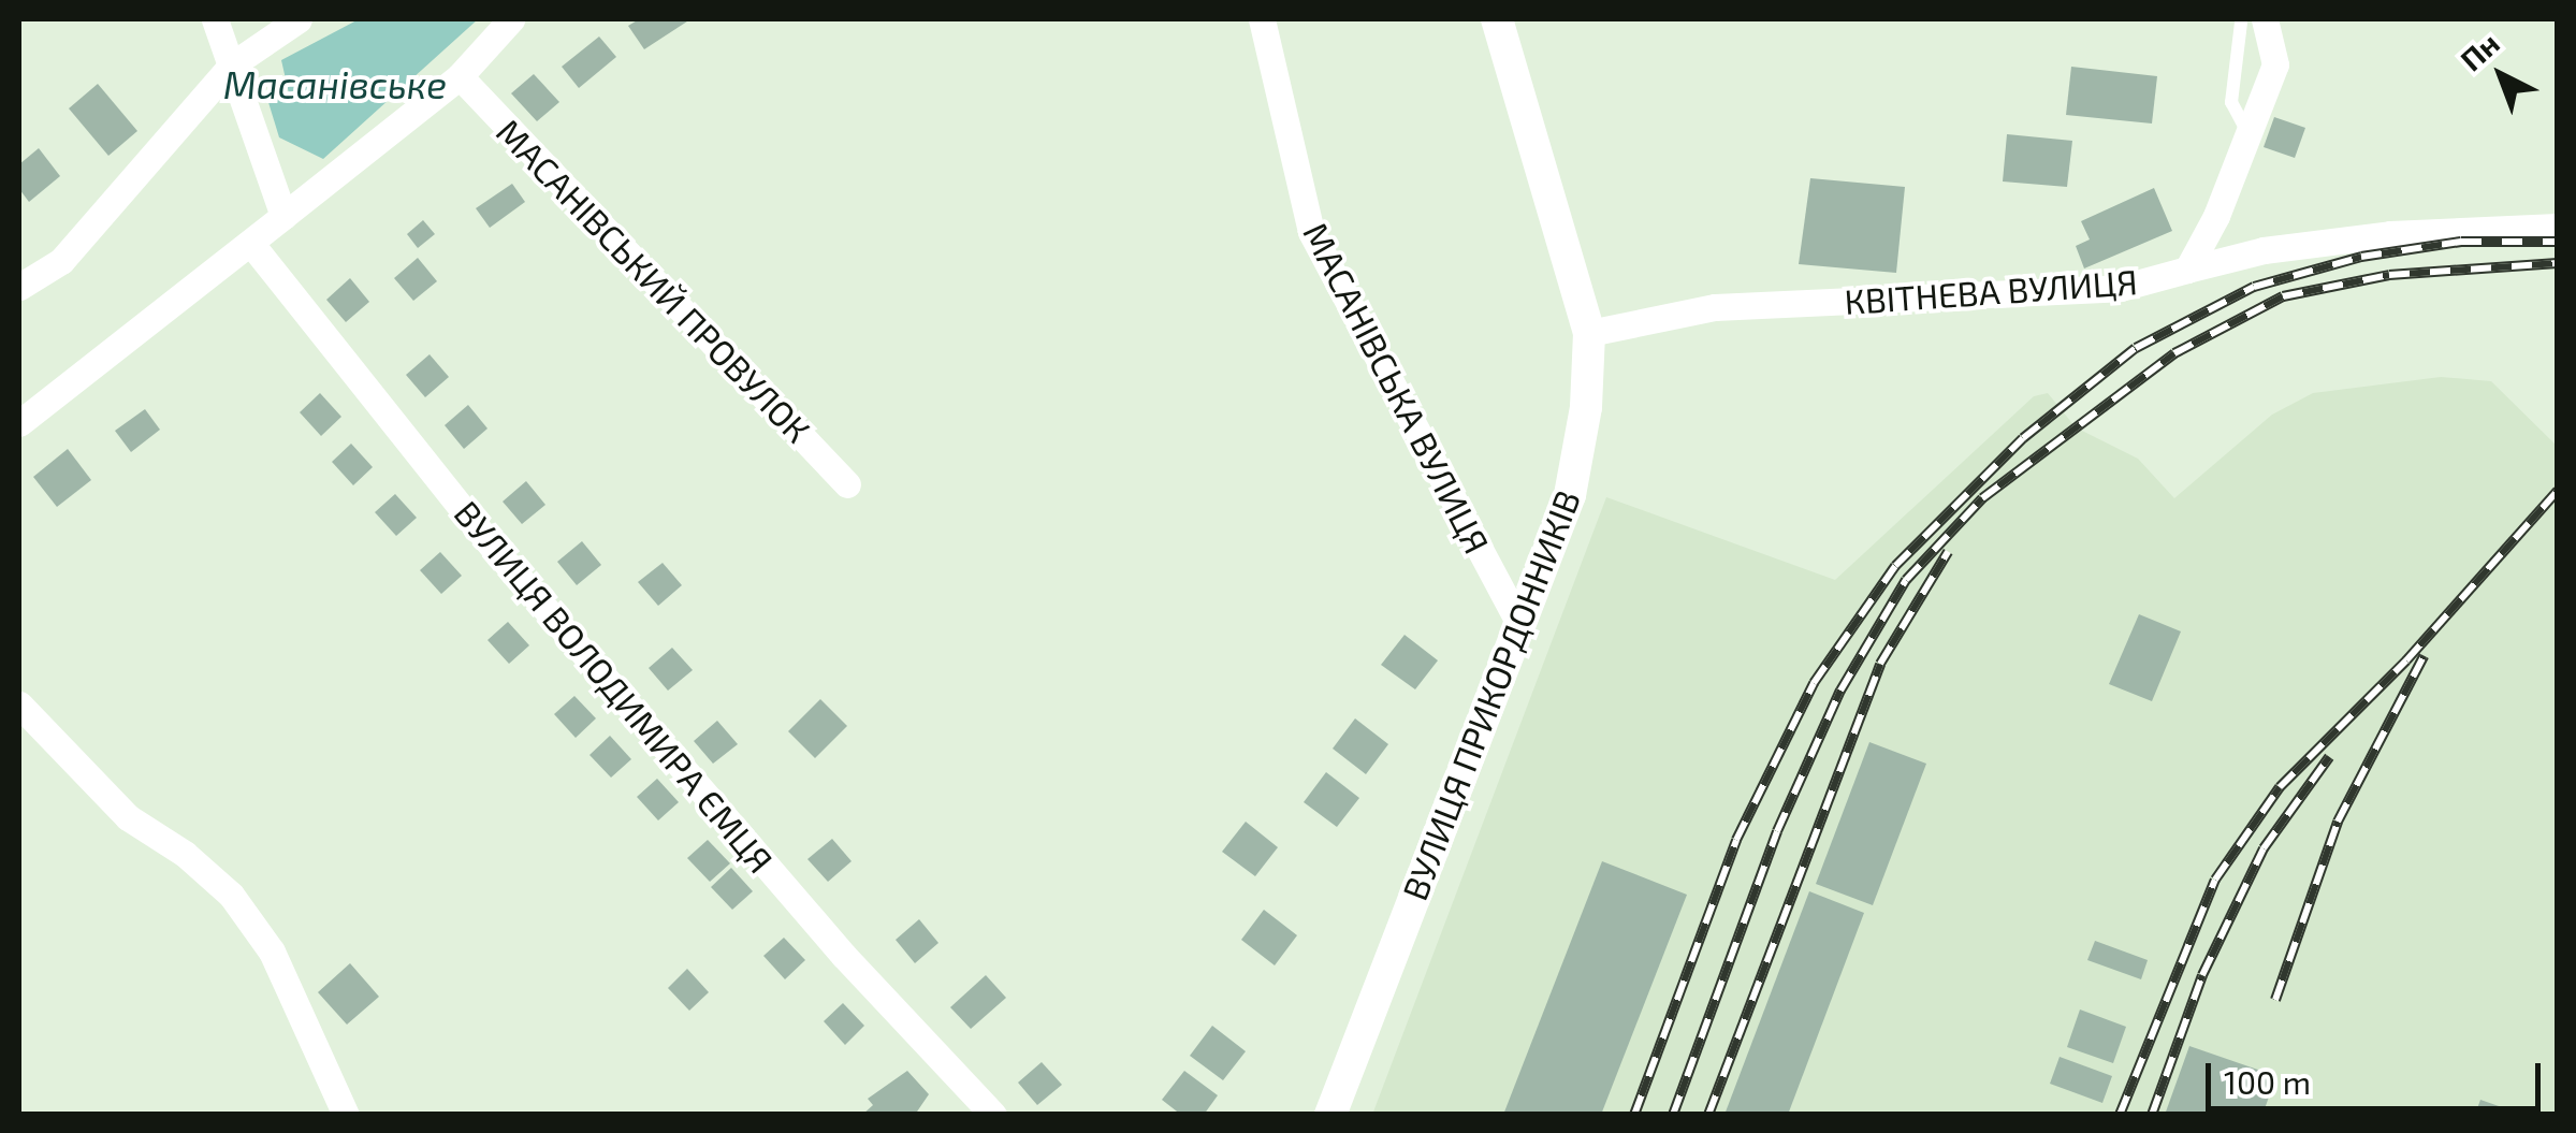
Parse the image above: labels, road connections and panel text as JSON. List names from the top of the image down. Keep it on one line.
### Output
{"streets":{"street":["МАСАНІВСЬКИЙ ПРОВУЛОК","КВІТНЕВА ВУЛИЦЯ","МАСАНІВСЬКА ВУЛИЦЯ","ВУЛИЦЯ ВОЛОДИМИРА ЄМЦЯ","ВУЛИЦЯ ПРИКОРДОННИКІВ"]},"crossings":[["КВІТНЕВА ВУЛИЦЯ","ВУЛИЦЯ ПРИКОРДОННИКІВ"],["МАСАНІВСЬКА ВУЛИЦЯ","ВУЛИЦЯ ПРИКОРДОННИКІВ"]],"water":["Масанівське"],"scale_bar":"100 m","north":"top left"}
